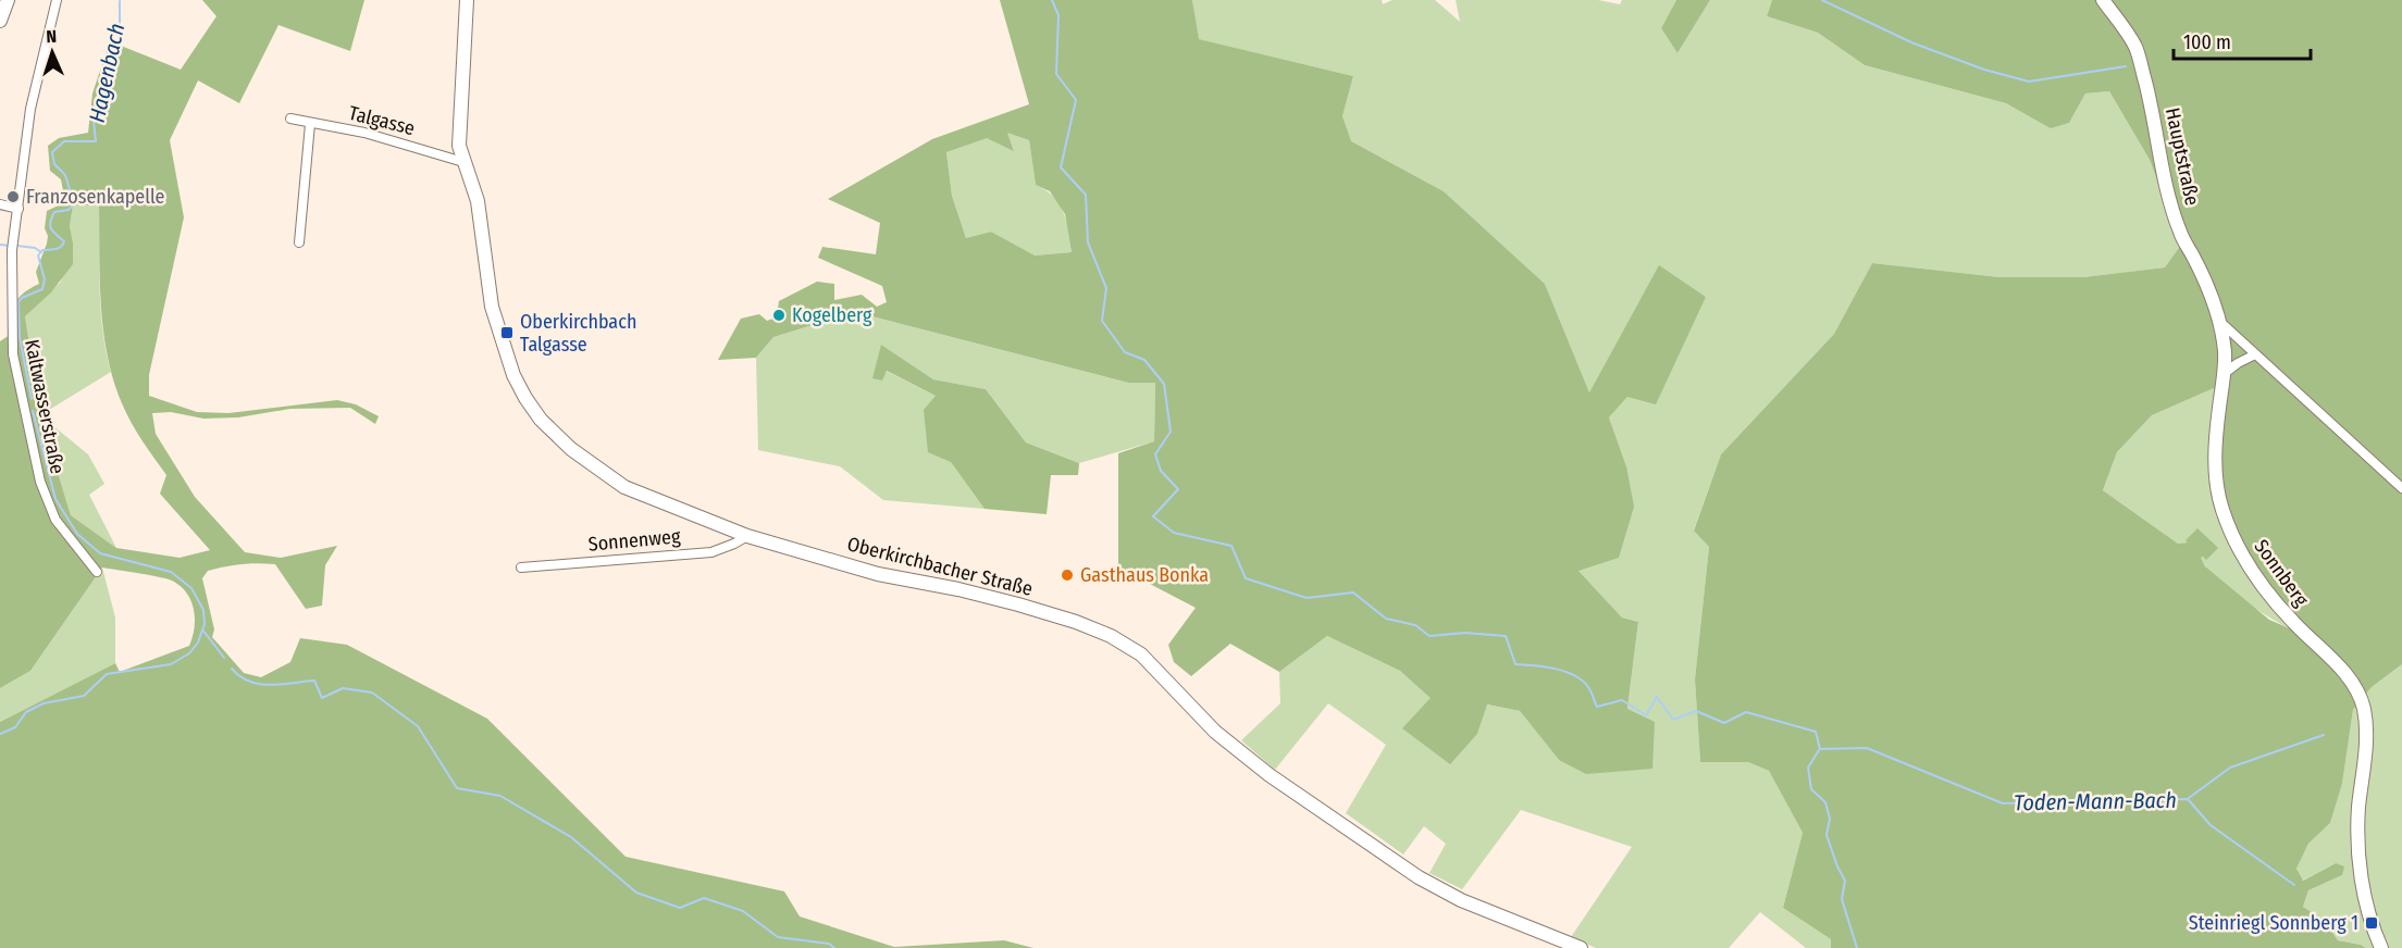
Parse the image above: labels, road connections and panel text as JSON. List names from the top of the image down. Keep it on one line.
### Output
{"streets":{"street":["Talgasse","Hauptstraße","Kaltwasserstraße","Sonnenweg","Oberkirchbacher Straße","Sonnberg"]},"crossings":[["Talgasse","Oberkirchbacher Straße"],["Hauptstraße","Sonnberg"],["Sonnenweg","Oberkirchbacher Straße"]],"water":["Hagenbach","Toden-Mann-Bach"],"places":{"other":["Franzosenkapelle","Kogelberg","Gasthaus Bonka"],"transit":["Oberkirchbach Talgasse","Steinriegl Sonnberg 1"]},"scale_bar":"100 m","north":"top"}
